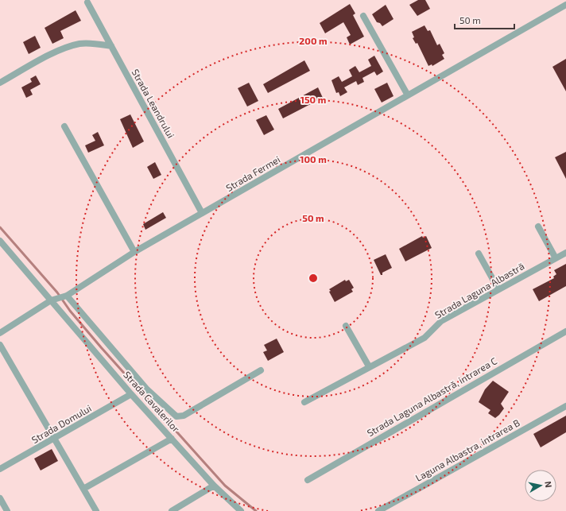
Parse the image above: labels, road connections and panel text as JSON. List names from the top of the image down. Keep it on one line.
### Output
{"streets":{"street":["Strada Leandrului","Strada Fermei","Strada Laguna Albastră","Strada Laguna Albastră, intrarea C","Strada Cavalerilor","Strada Domului","Laguna Albastra, intrarea B"]},"crossings":[["Strada Leandrului","Strada Fermei"],["Strada Fermei","Strada Cavalerilor"],["Strada Cavalerilor","Strada Domului"]],"scale_bar":"50 m","north":"right","rings":["200 m","150 m","100 m","50 m"]}
